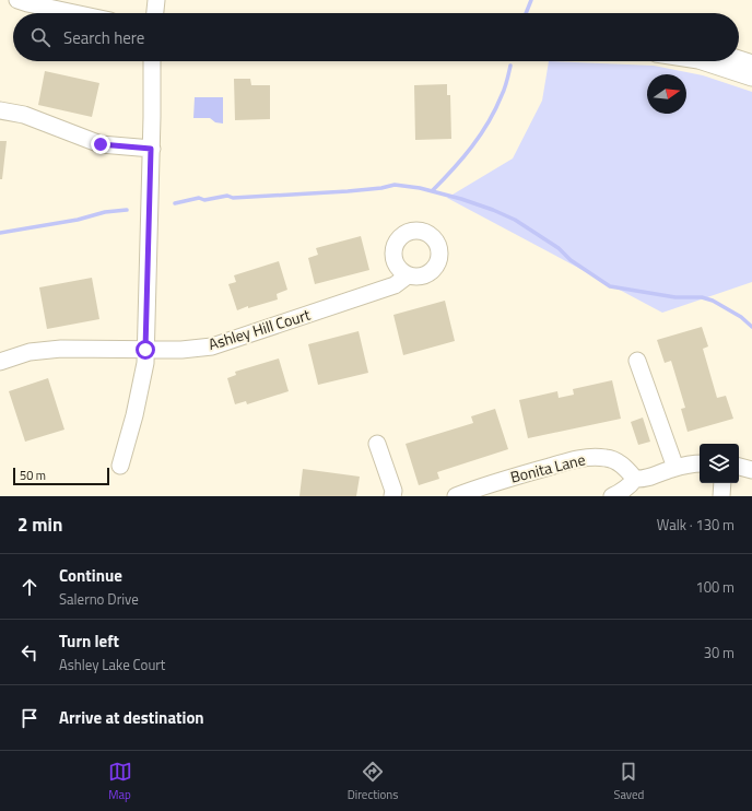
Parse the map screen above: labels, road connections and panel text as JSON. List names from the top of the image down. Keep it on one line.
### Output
{"streets":{"street":["Ashley Hill Court","Bonita Lane"]},"scale_bar":"50 m","north":"right","page":{"search":"Search here","scale":"50 m","heading":["2 min","Walk · 130 m"],"list":[["Continue","Salerno Drive","100 m"],["Turn left","Ashley Lake Court","30 m"],"Arrive at destination"],"nav":["Map","Directions","Saved"]}}
